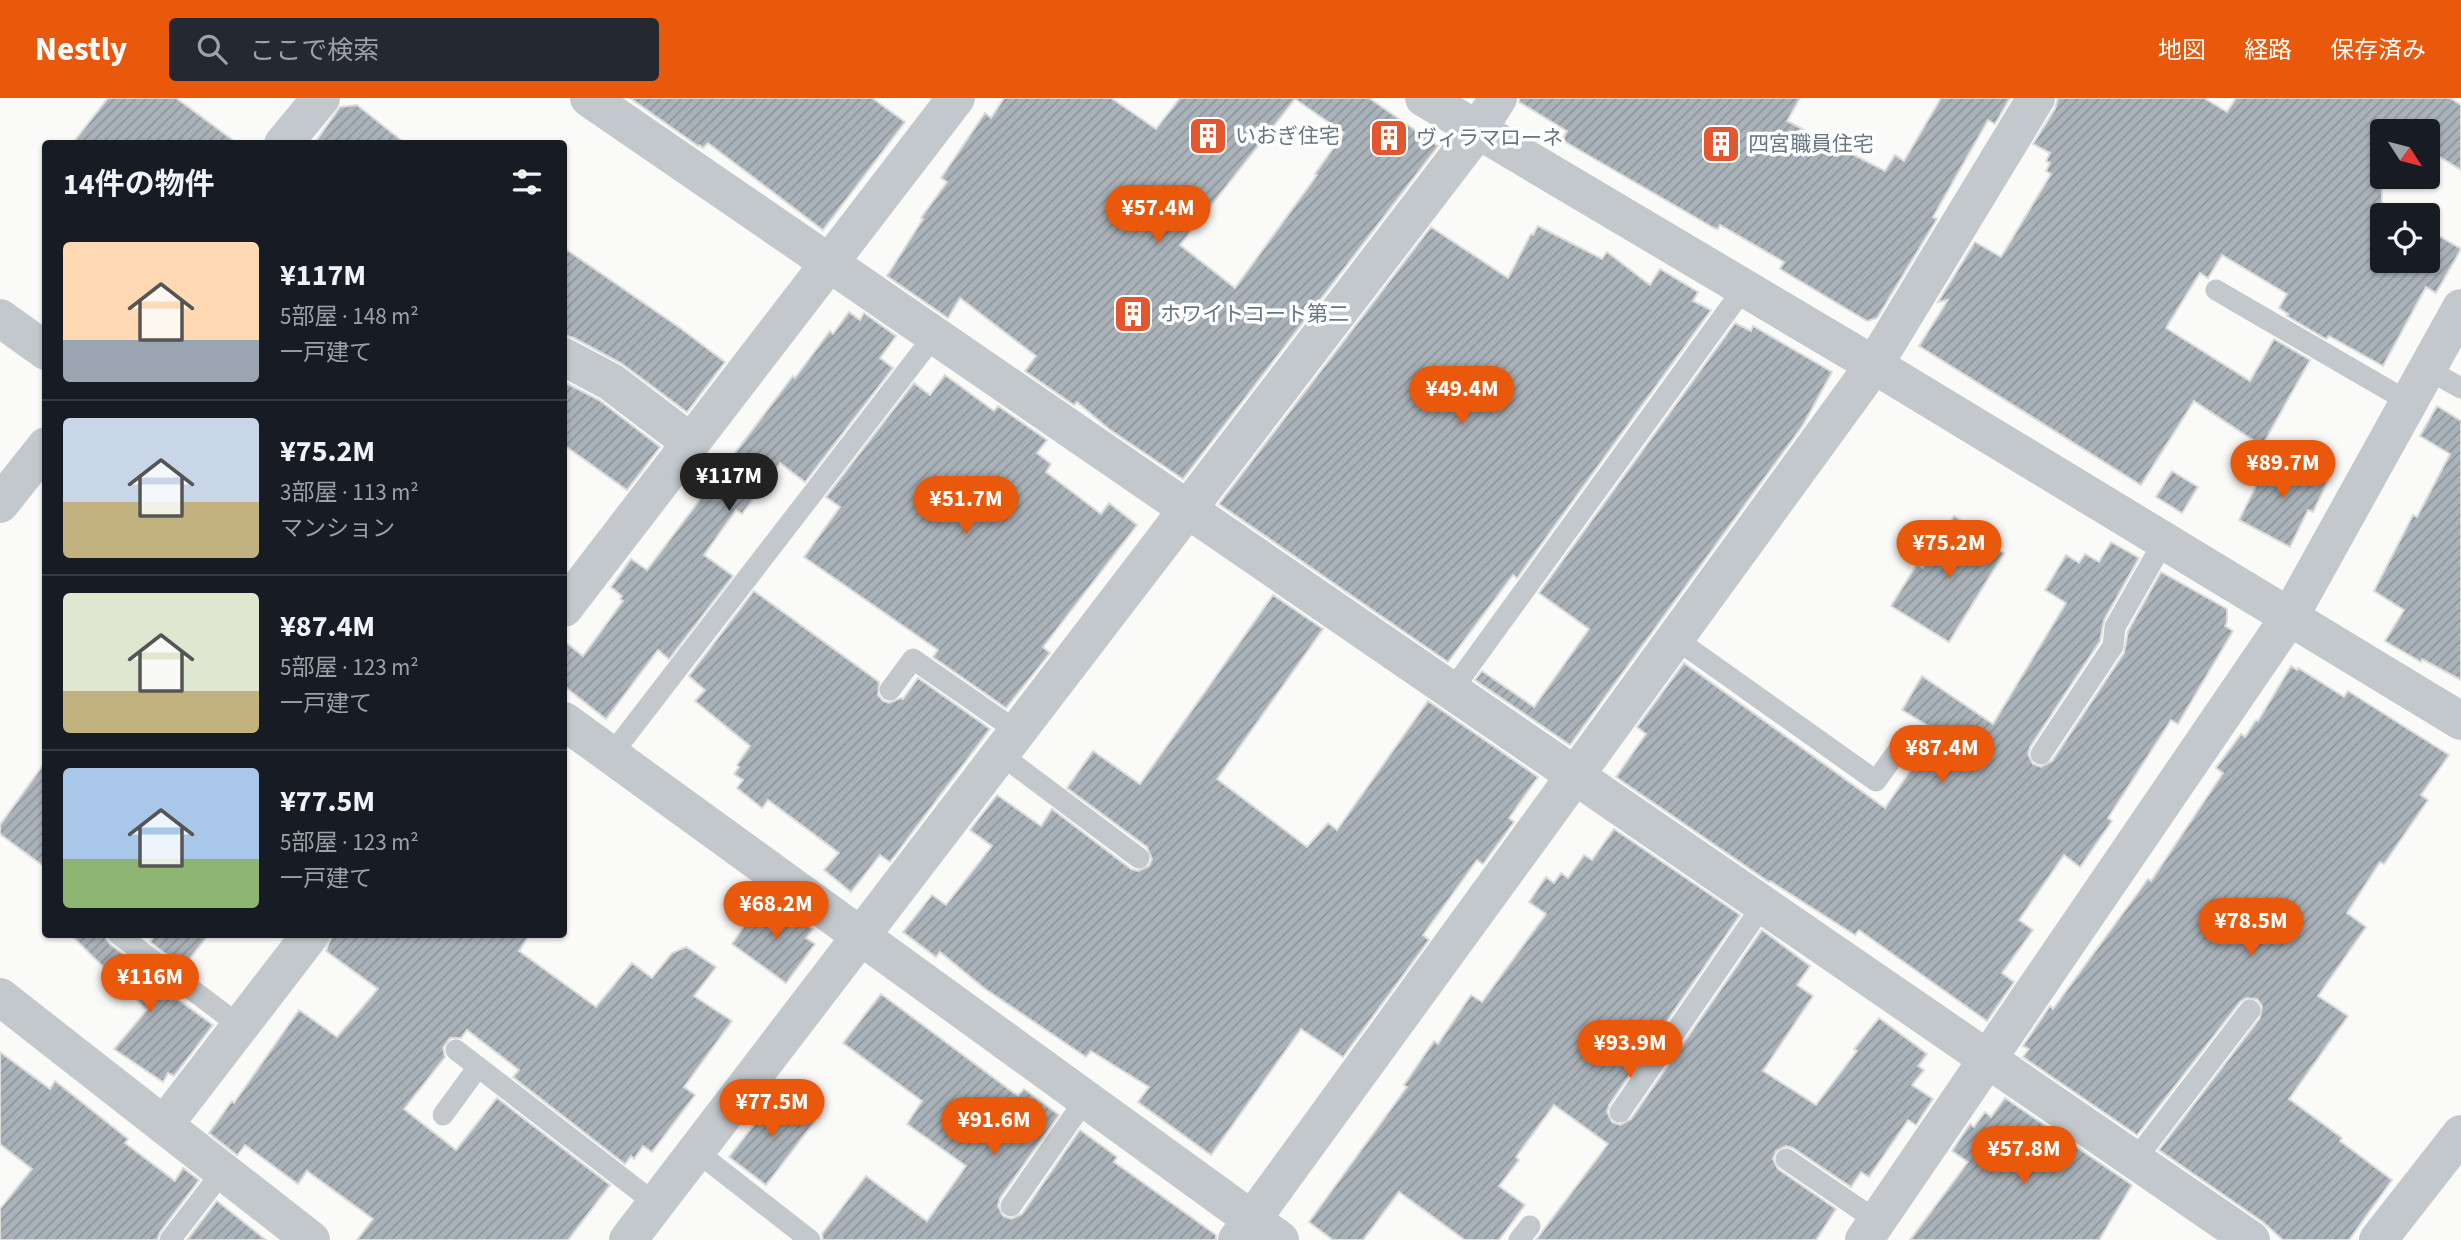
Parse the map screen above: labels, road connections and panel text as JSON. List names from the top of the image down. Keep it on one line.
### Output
{"places":{"building":["いおぎ住宅","ヴィラマローネ","四宮職員住宅","ホワイトコート第二"]},"north":"bottom right","page":{"header":"Nestly","search":"ここで検索","nav":["地図","経路","保存済み"],"heading":"14件の物件","price":["¥57.4M","¥49.4M","¥89.7M","¥117M","¥51.7M","¥75.2M","¥87.4M","¥68.2M","¥78.5M","¥116M","¥93.9M","¥77.5M","¥91.6M","¥57.8M"],"list":[{"name":"¥117M","note":"5部屋 · 148 m² · 一戸建て"},{"name":"¥75.2M","note":"3部屋 · 113 m² · マンション"},{"name":"¥87.4M","note":"5部屋 · 123 m² · 一戸建て"},{"name":"¥77.5M","note":"5部屋 · 123 m² · 一戸建て"}]}}
